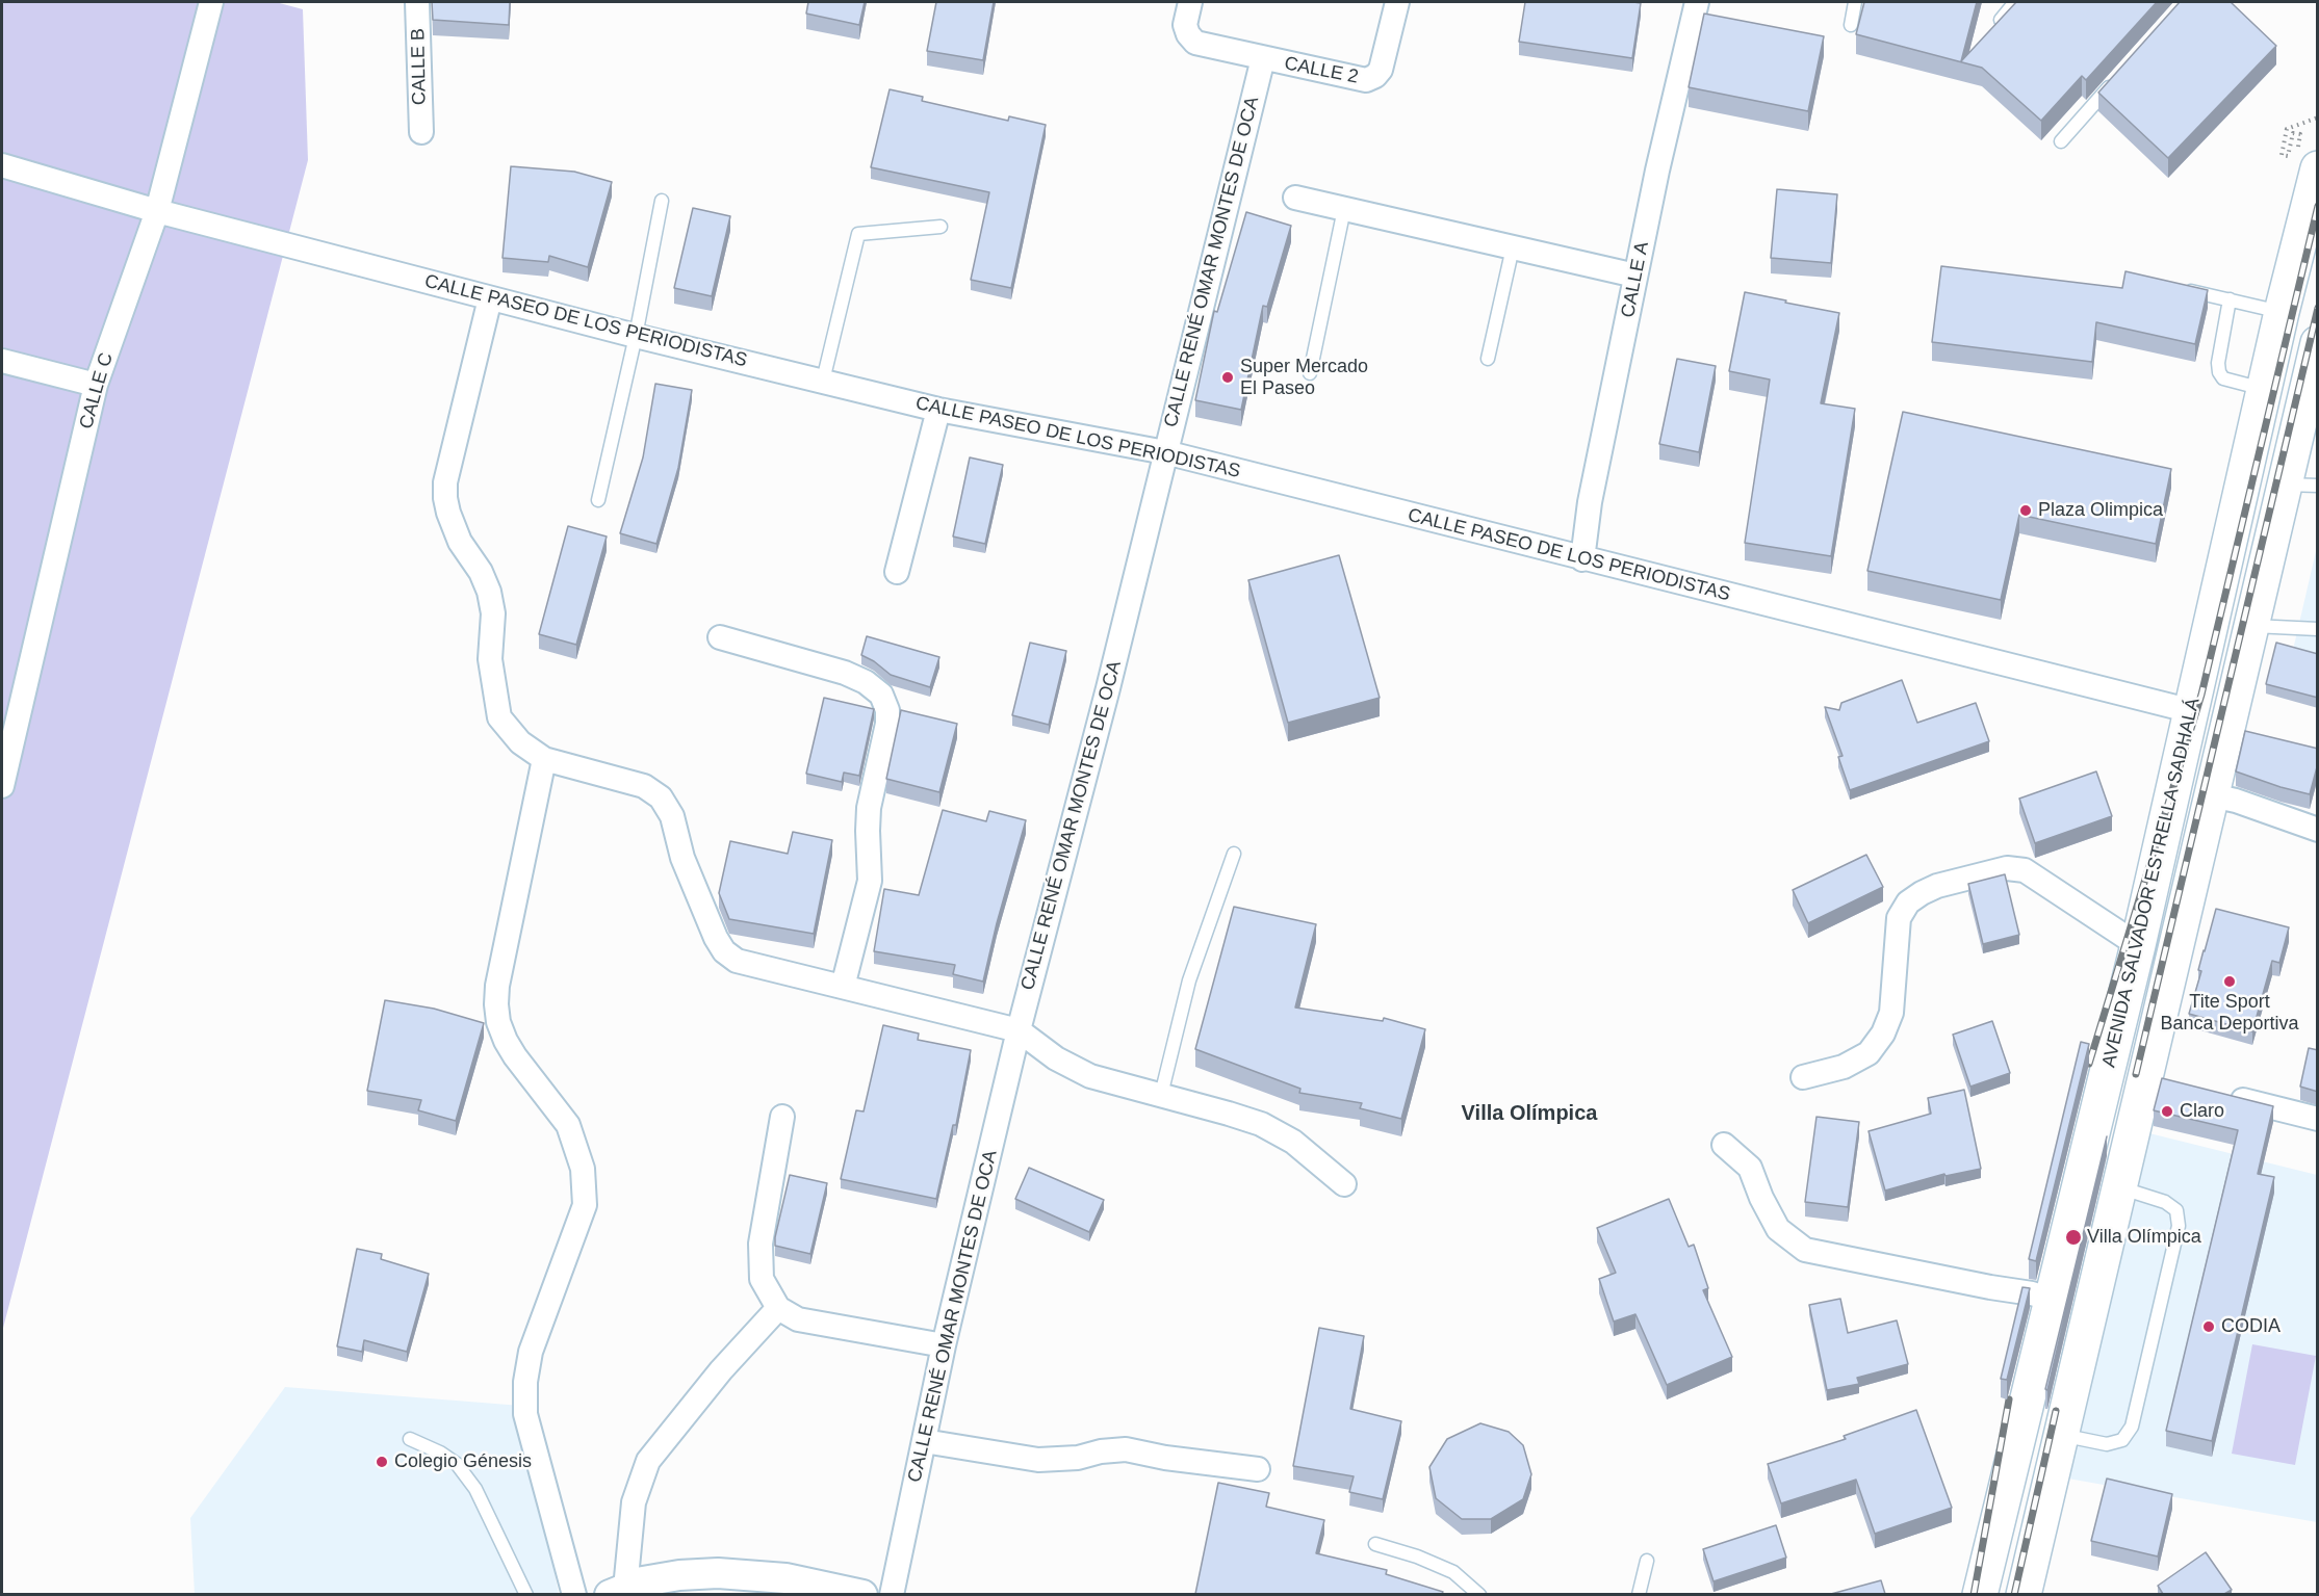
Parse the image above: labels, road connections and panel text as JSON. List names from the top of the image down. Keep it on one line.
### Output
{"streets":{"main road":["AVENIDA SALVADOR ESTRELLA SADHALÁ"],"street":["CALLE B","CALLE 2","CALLE RENÉ OMAR MONTES DE OCA","CALLE A","CALLE PASEO DE LOS PERIODISTAS","CALLE C"]},"crossings":[["CALLE 2","CALLE RENÉ OMAR MONTES DE OCA"],["CALLE RENÉ OMAR MONTES DE OCA","CALLE PASEO DE LOS PERIODISTAS"],["CALLE A","CALLE PASEO DE LOS PERIODISTAS"],["CALLE PASEO DE LOS PERIODISTAS","CALLE C"],["CALLE PASEO DE LOS PERIODISTAS","AVENIDA SALVADOR ESTRELLA SADHALÁ"]],"districts":["Villa Olímpica"],"places":["Super Mercado El Paseo","Plaza Olimpica","Tite Sport Banca Deportiva","Claro","Villa Olímpica","CODIA","Colegio Génesis"]}
